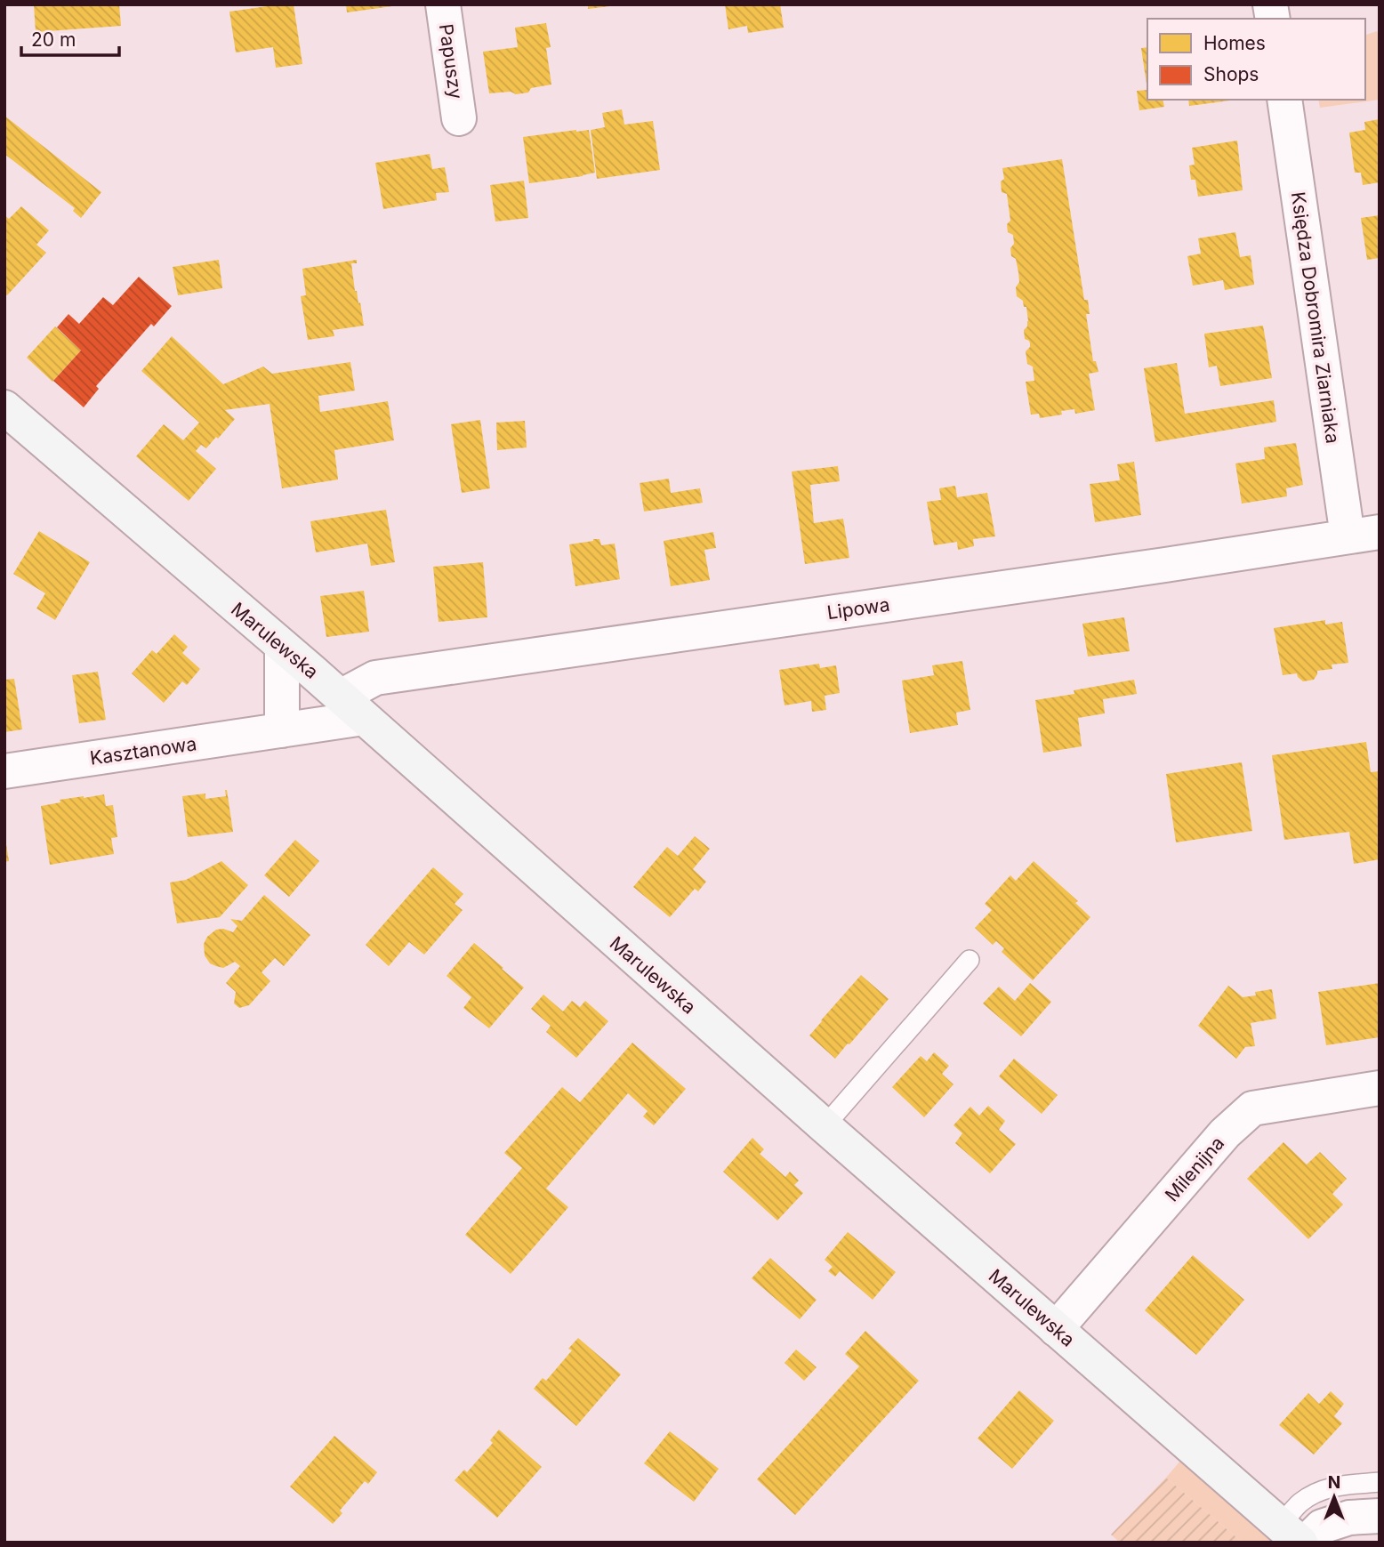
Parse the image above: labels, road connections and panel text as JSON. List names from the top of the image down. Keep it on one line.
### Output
{"streets":{"street":["Papuszy","Księdza Dobromira Ziarniaka","Lipowa","Marulewska","Kasztanowa","Milenijna"]},"crossings":[["Księdza Dobromira Ziarniaka","Lipowa"],["Lipowa","Marulewska"],["Lipowa","Kasztanowa"],["Marulewska","Kasztanowa"],["Marulewska","Milenijna"]],"legend":["Homes","Shops"],"scale_bar":"20 m","north":"top"}
